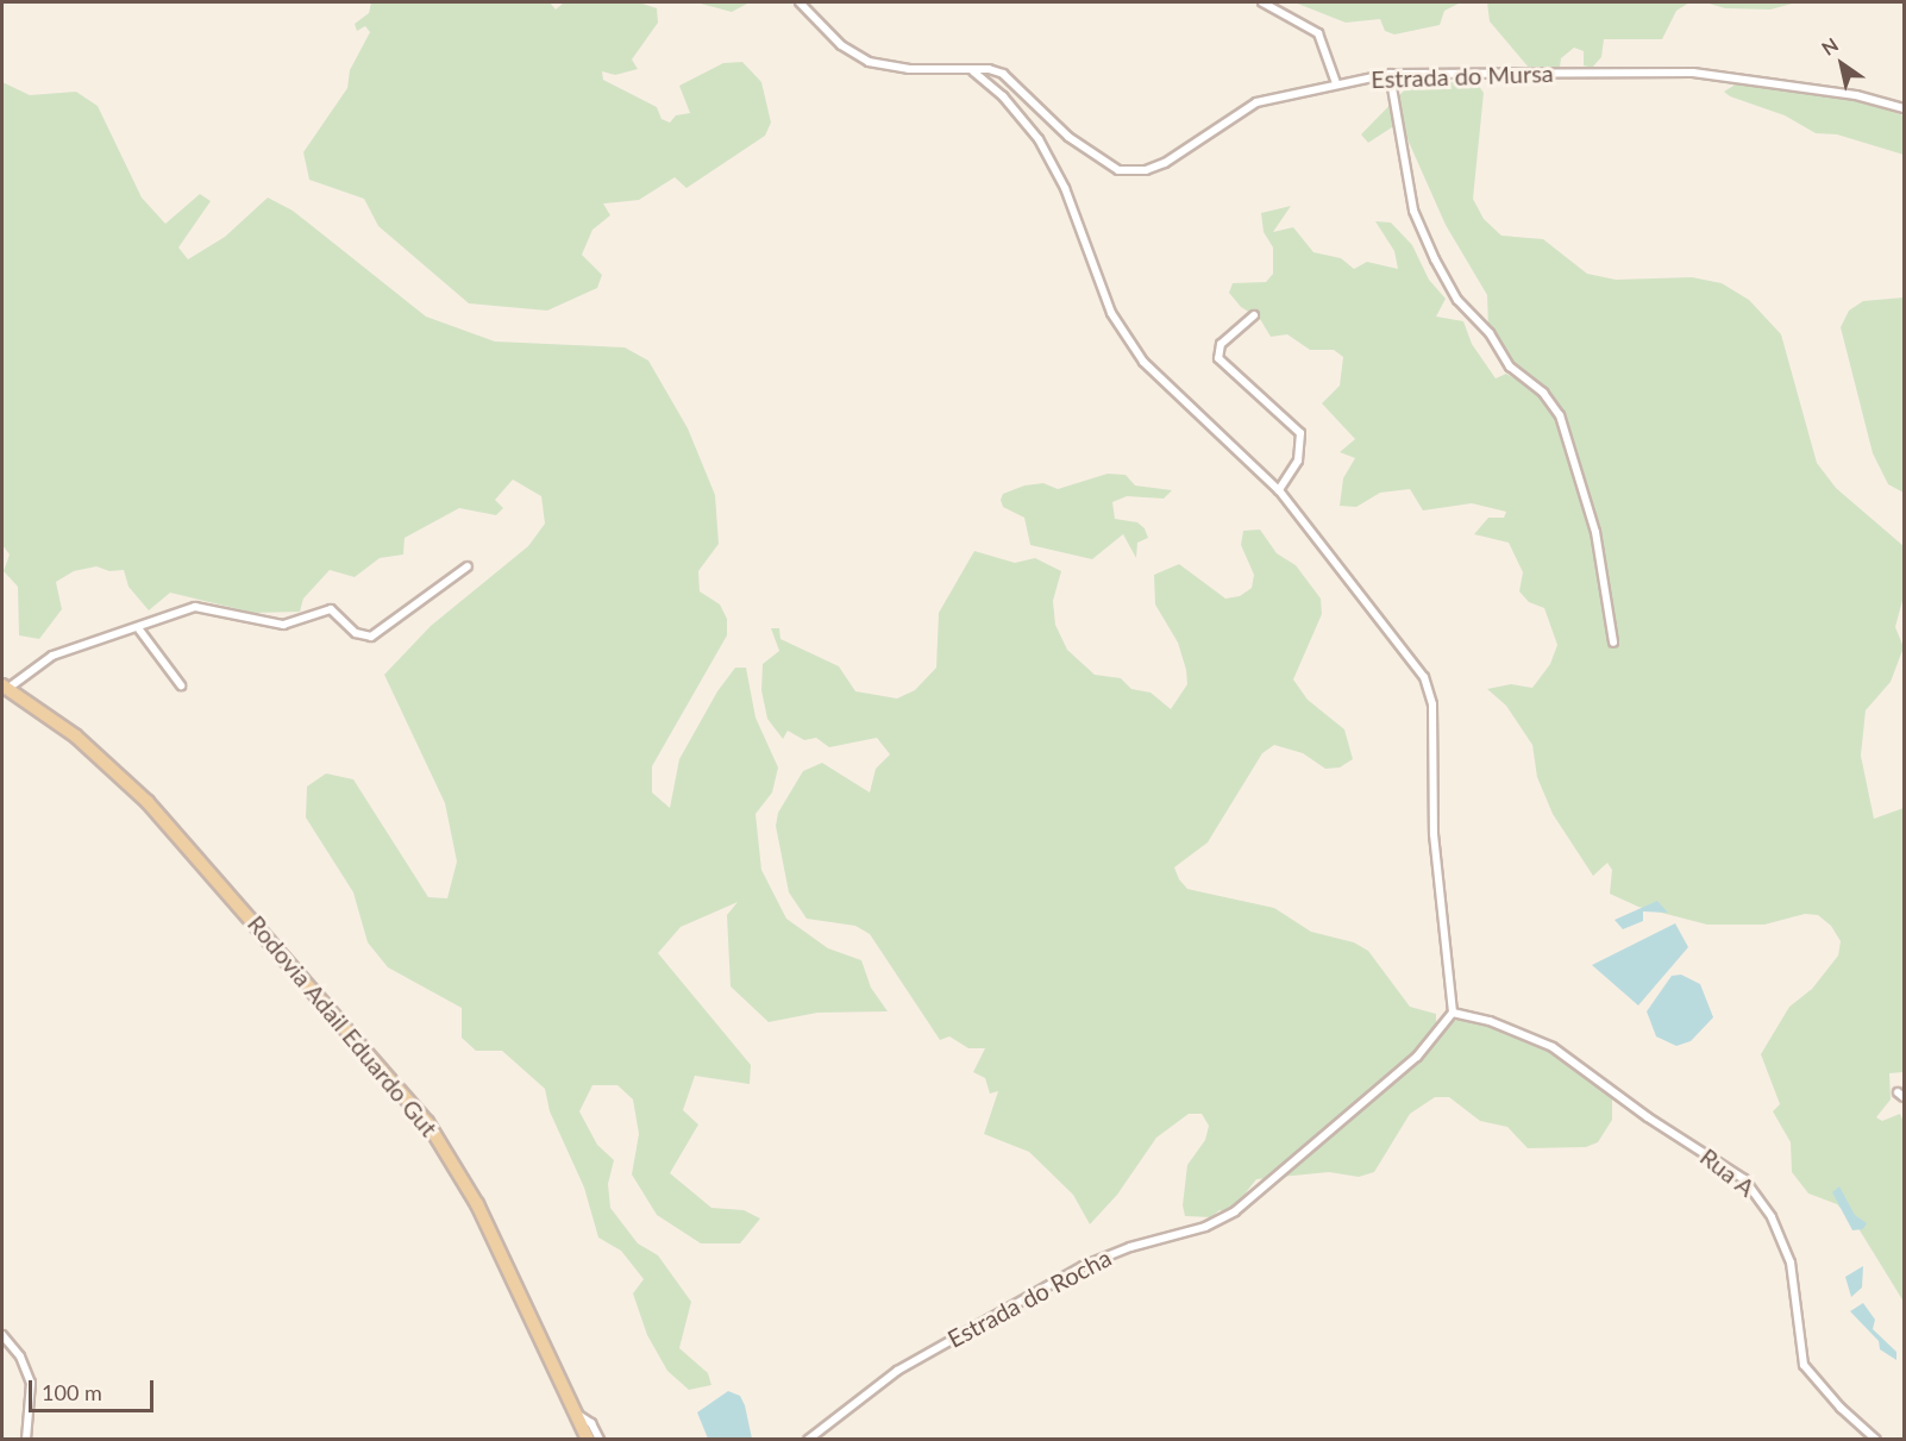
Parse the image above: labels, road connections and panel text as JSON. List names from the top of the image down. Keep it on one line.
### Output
{"streets":{"main road":["Rodovia Adail Eduardo Gut"],"street":["Estrada do Mursa","Rua A","Estrada do Rocha"]},"crossings":[["Rua A","Estrada do Rocha"]],"scale_bar":"100 m","north":"top left"}
